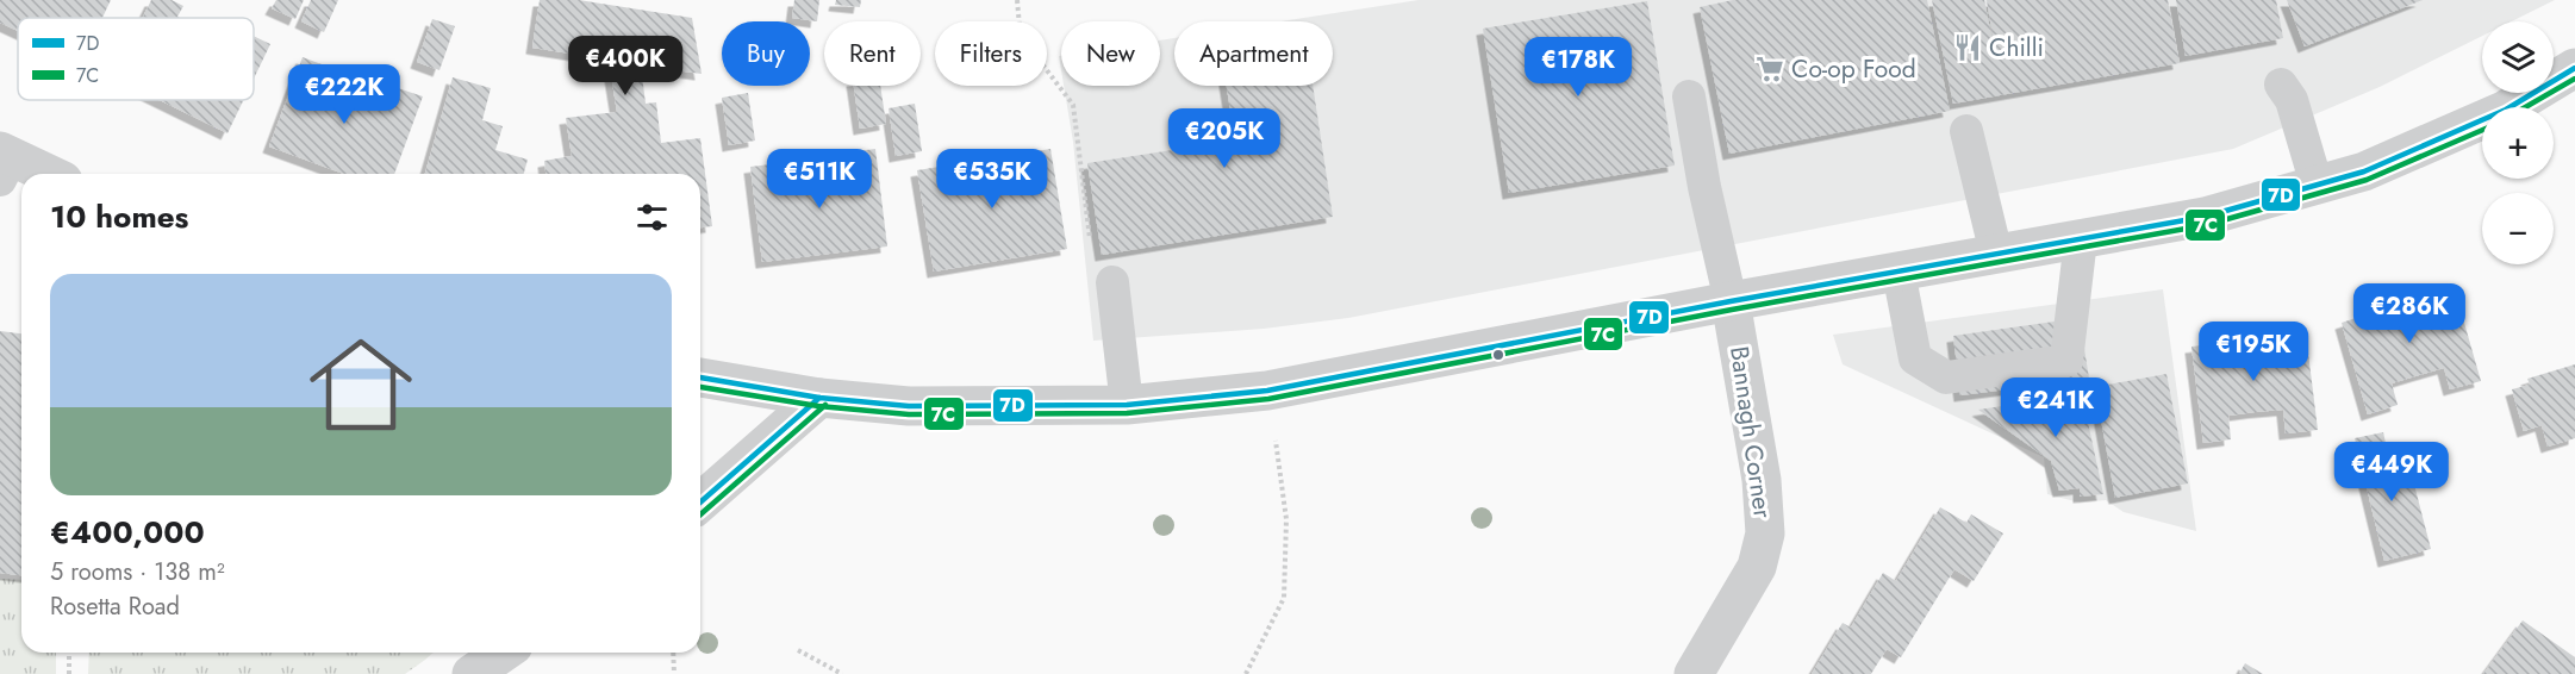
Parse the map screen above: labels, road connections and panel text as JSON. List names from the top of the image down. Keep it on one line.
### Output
{"streets":{"street":["Bannagh Corner"]},"places":{"restaurant":["Chilli"],"supermarket":["Co-op Food"]},"lines":["transit line 7D","transit line 7C"],"legend":["7D","7C"],"page":{"map_buttons":["+","−"],"chip":["Buy","Rent","Filters","New","Apartment"],"price":["€400K","€178K","€222K","€205K","€511K","€535K","€286K","€195K","€241K","€449K"],"heading":"10 homes","list":[{"name":"€400,000","note":"5 rooms · 138 m² · Rosetta Road"}]}}
